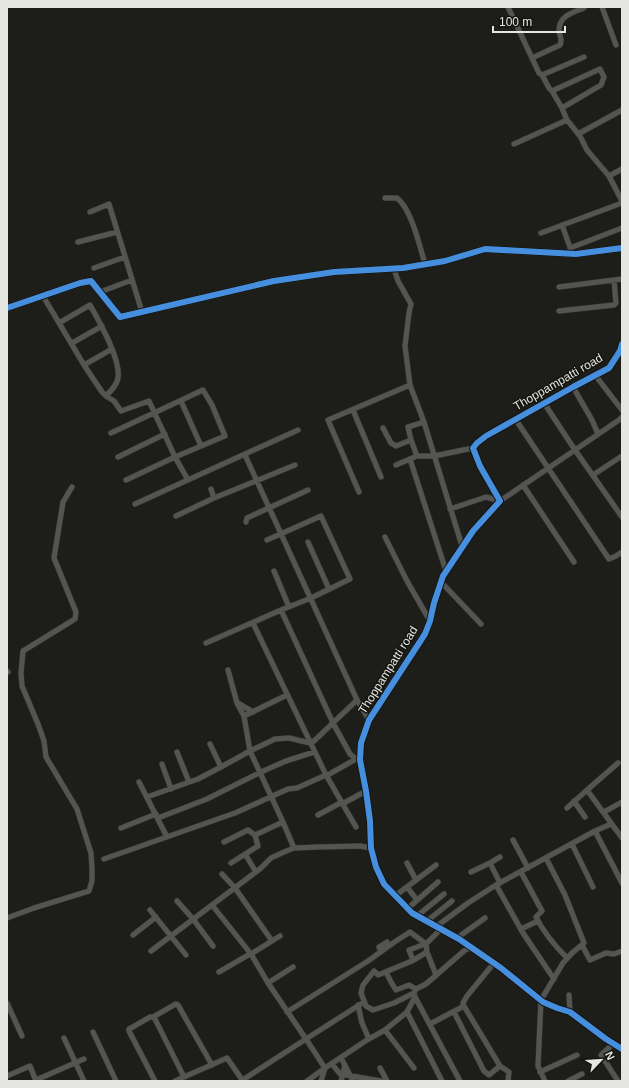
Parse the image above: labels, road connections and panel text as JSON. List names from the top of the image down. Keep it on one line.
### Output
{"streets":{"street":["Thoppampatti road"]},"scale_bar":"100 m","north":"top right"}
